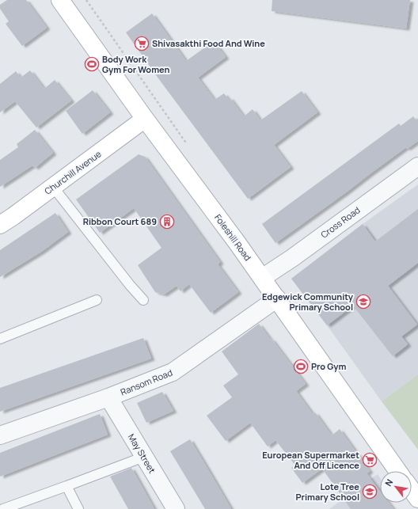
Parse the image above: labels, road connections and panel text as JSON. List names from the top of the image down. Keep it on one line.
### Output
{"streets":{"main road":["Churchill Avenue","Foleshill Road"],"street":["Cross Road","Ransom Road","May Street"]},"crossings":[["Churchill Avenue","Foleshill Road"],["Cross Road","Foleshill Road"],["Foleshill Road","Ransom Road"],["Ransom Road","May Street"]],"places":{"supermarket":["Shivasakthi Food And Wine","European Supermarket And Off Licence"],"sports":["Body Work Gym For Women","Pro Gym"],"building":["Ribbon Court 689"],"school or university":["Edgewick Community Primary School","Lote Tree Primary School"]},"north":"top left"}
